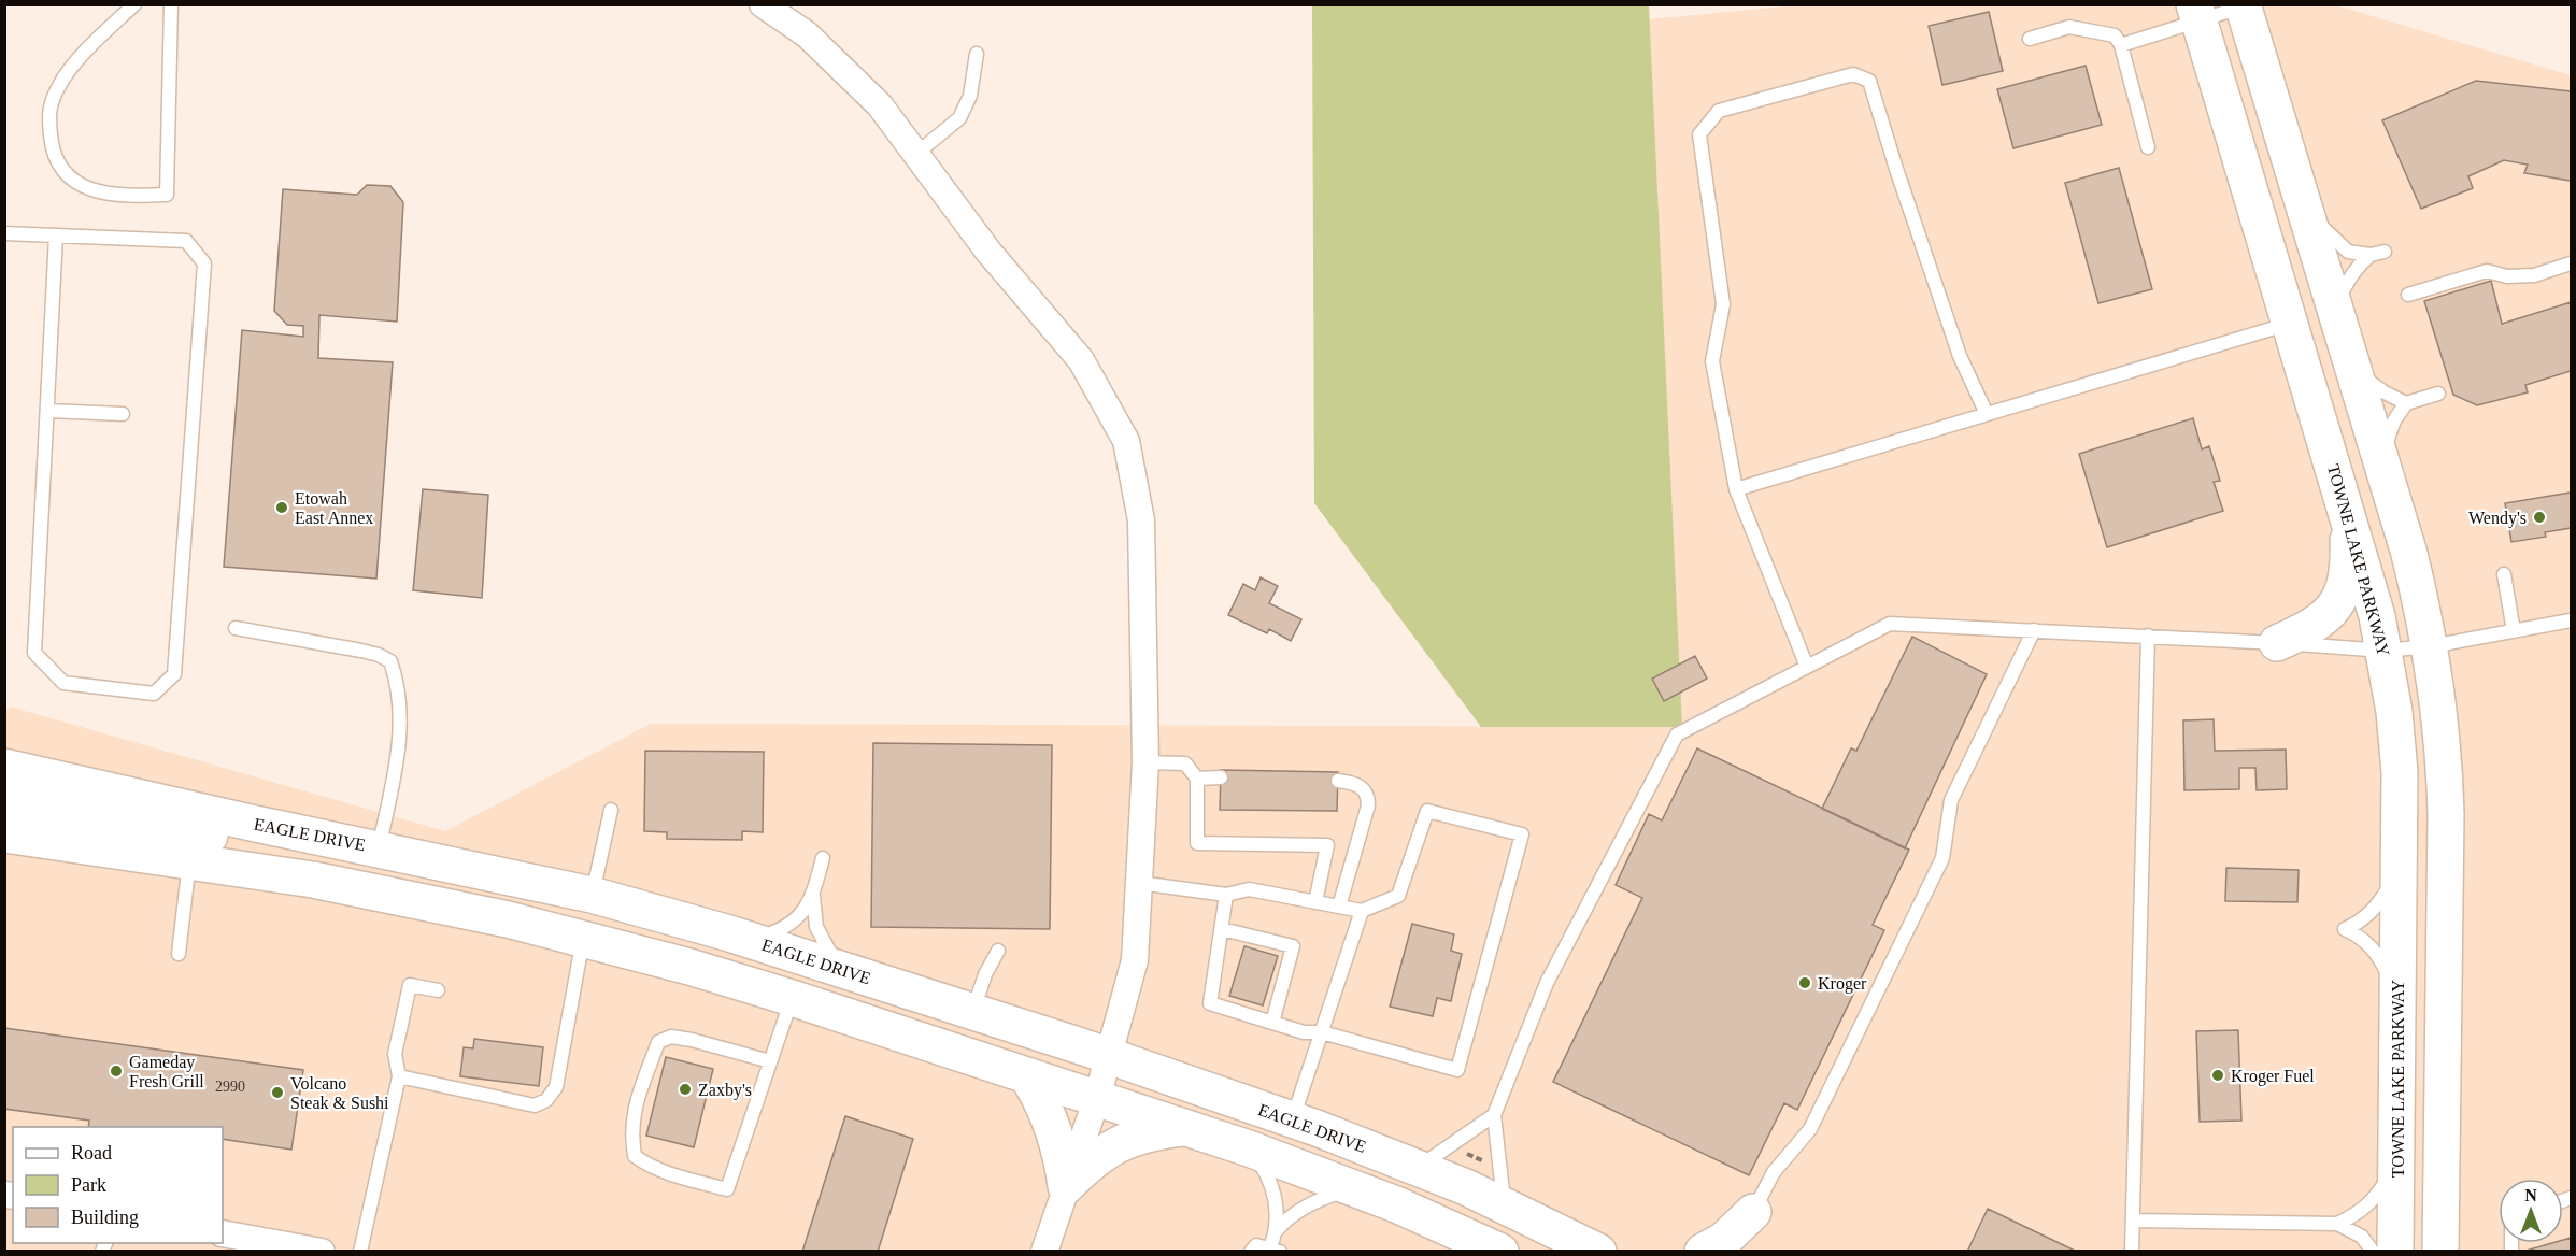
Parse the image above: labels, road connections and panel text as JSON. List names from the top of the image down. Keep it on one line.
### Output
{"streets":{"street":["TOWNE LAKE PARKWAY","EAGLE DRIVE"]},"places":["Etowah East Annex","Wendy's","Kroger","Gameday Fresh Grill","Kroger Fuel","Zaxby's","Volcano Steak & Sushi"],"house_numbers":["2990"],"legend":["Road","Park","Building"],"north":"top"}
